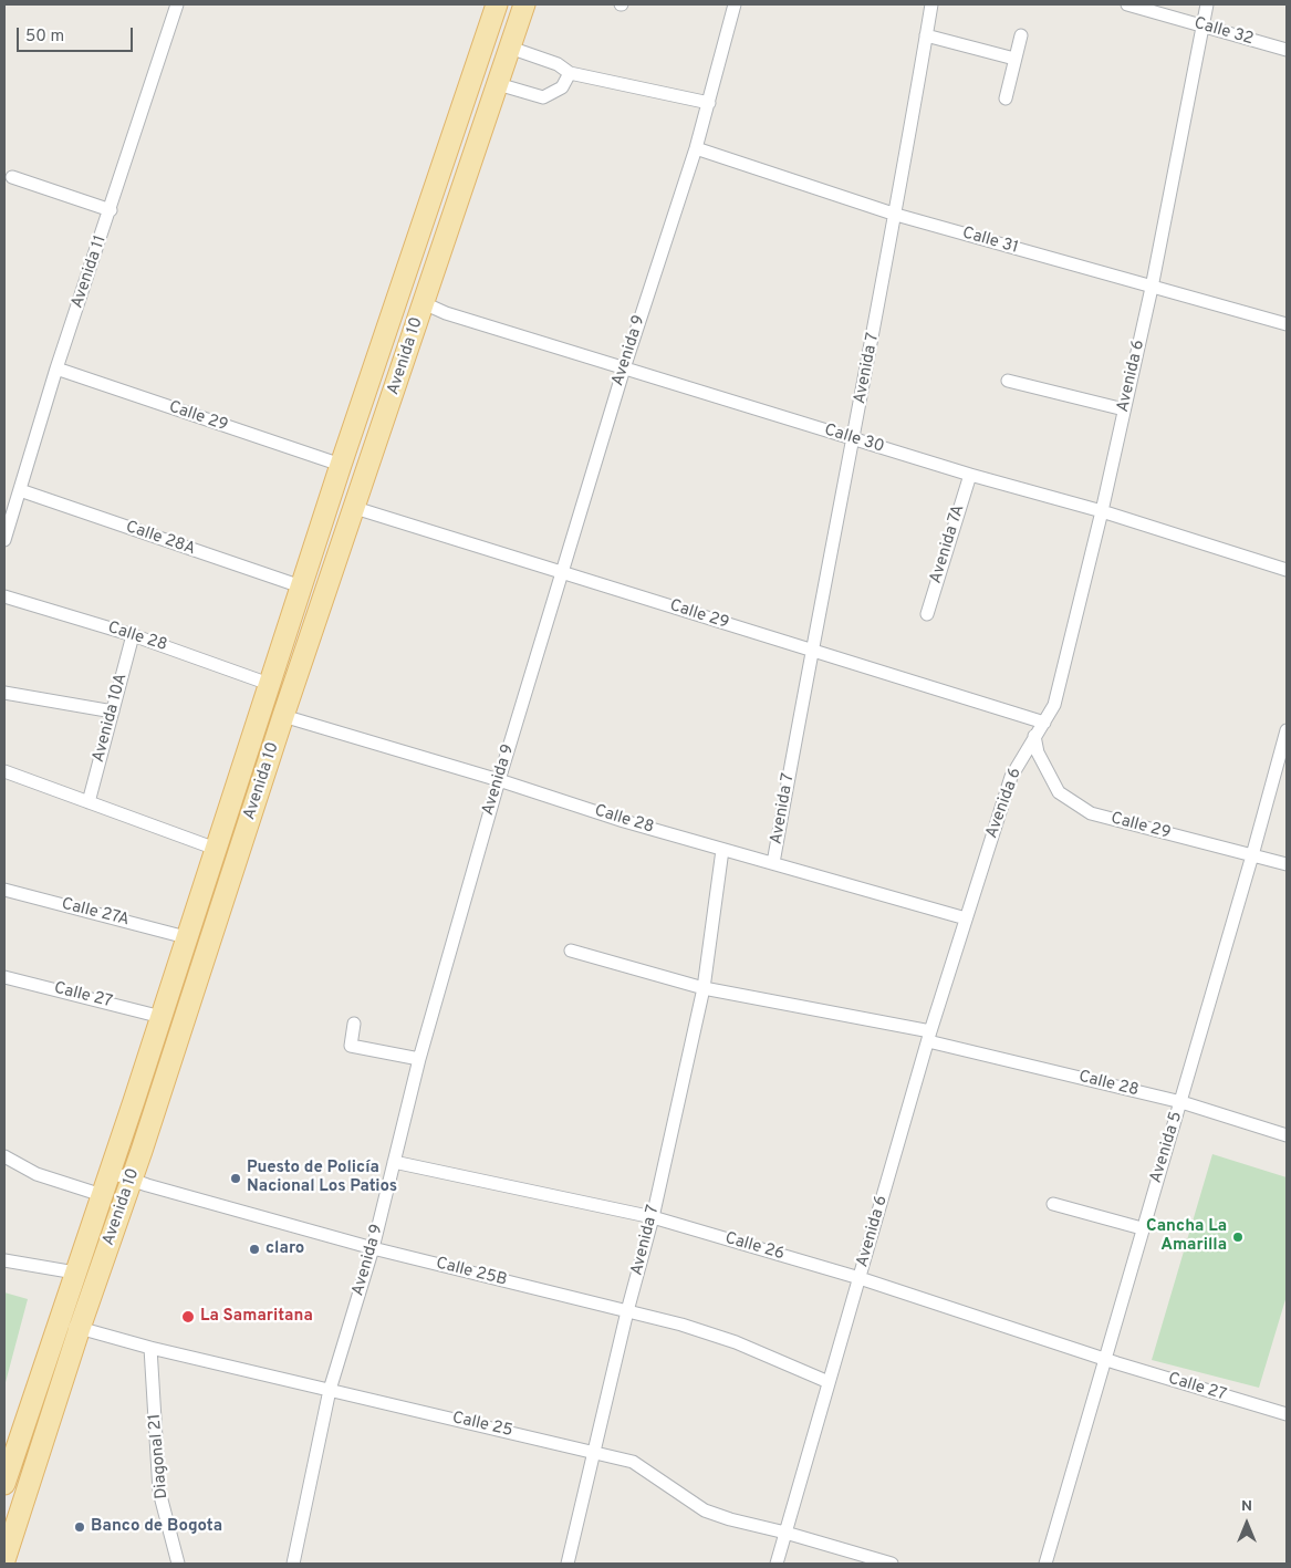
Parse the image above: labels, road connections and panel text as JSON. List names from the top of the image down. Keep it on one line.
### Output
{"streets":{"main road":["Avenida 10"],"street":["Calle 32","Calle 31","Avenida 11","Avenida 9","Avenida 7","Avenida 6","Calle 29","Calle 30","Calle 28A","Avenida 7A","Calle 28","Avenida 10A","Calle 27A","Calle 27","Avenida 5","Calle 26","Calle 25B","Calle 25","Diagonal 21"]},"crossings":[["Calle 32","Avenida 6"],["Calle 31","Avenida 9"],["Calle 31","Avenida 7"],["Calle 31","Avenida 6"],["Avenida 11","Calle 29"],["Avenida 11","Calle 28A"],["Avenida 9","Calle 29"],["Avenida 9","Calle 30"],["Avenida 9","Calle 28"],["Avenida 9","Calle 26"],["Avenida 9","Calle 25B"],["Avenida 9","Calle 25"],["Avenida 10","Calle 29"],["Avenida 10","Calle 30"],["Avenida 10","Calle 28A"],["Avenida 10","Calle 28"],["Avenida 10","Calle 27A"],["Avenida 10","Calle 27"],["Avenida 10","Calle 25B"],["Avenida 10","Calle 25"],["Avenida 7","Calle 29"],["Avenida 7","Calle 30"],["Avenida 7","Calle 28"],["Avenida 7","Calle 26"],["Avenida 7","Calle 25B"],["Avenida 7","Calle 25"],["Avenida 6","Calle 29"],["Avenida 6","Calle 30"],["Avenida 6","Calle 28"],["Avenida 6","Calle 26"],["Avenida 6","Calle 25B"],["Avenida 6","Calle 25"],["Calle 29","Avenida 5"],["Calle 30","Avenida 7A"],["Calle 28","Avenida 10A"],["Calle 28","Avenida 5"],["Calle 27","Avenida 5"],["Calle 27","Calle 26"],["Avenida 5","Calle 26"],["Calle 25","Diagonal 21"]],"places":["Puesto de Policía Nacional Los Patios","Cancha La Amarilla","claro","La Samaritana","Banco de Bogota"],"scale_bar":"50 m","north":"top"}
